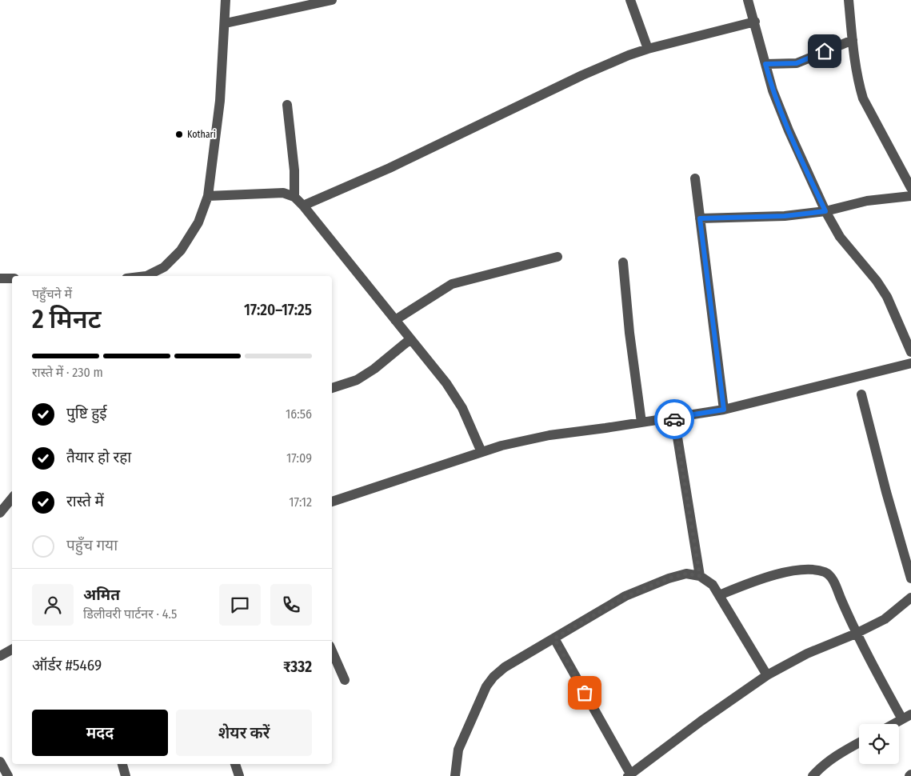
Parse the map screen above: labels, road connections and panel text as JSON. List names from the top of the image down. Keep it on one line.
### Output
{"places":["Kothari"],"page":{"heading":["2 मिनट","पहुँचने में","17:20–17:25"],"panel":["अमित","डिलीवरी पार्टनर · 4.5","ऑर्डर #5469","₹332"],"bar":"रास्ते में · 230 m","list":[["पुष्टि हुई","16:56"],["तैयार हो रहा","17:09"],["रास्ते में","17:12"],"पहुँच गया"],"buttons":["मदद","शेयर करें"]}}
